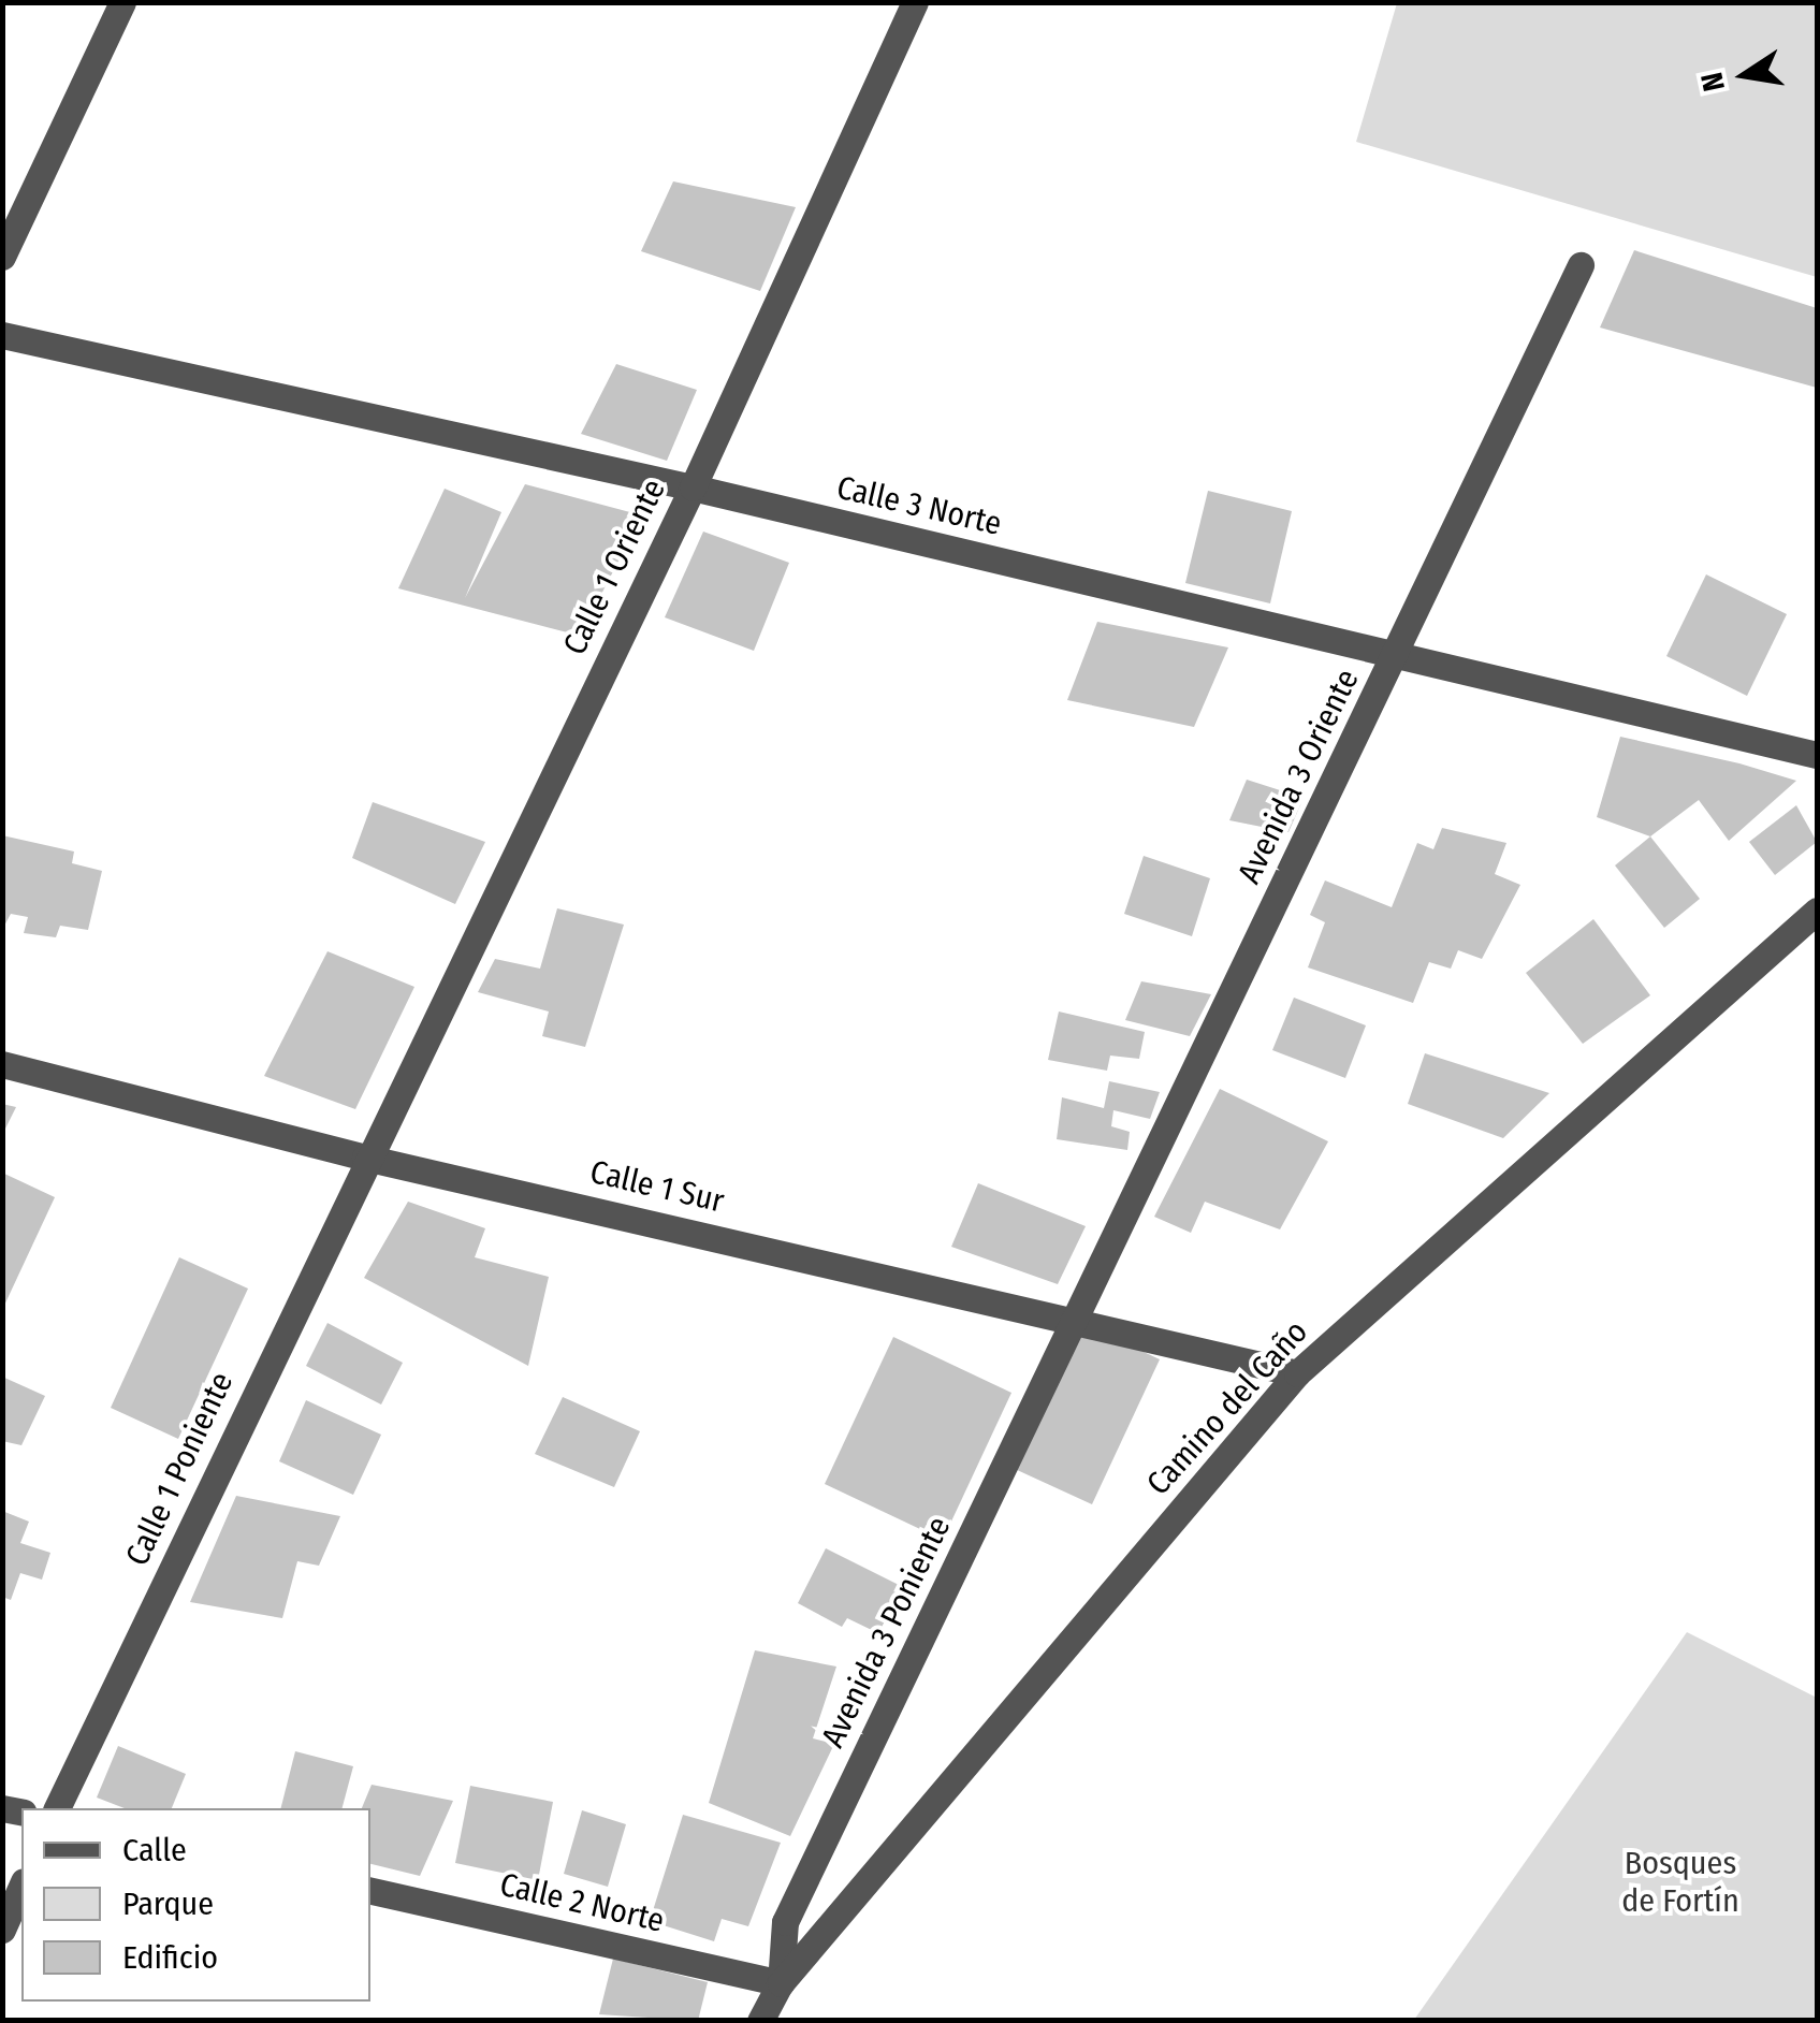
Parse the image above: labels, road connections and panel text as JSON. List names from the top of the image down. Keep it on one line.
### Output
{"streets":{"street":["Calle 3 Norte","Calle 1 Oriente","Avenida 3 Oriente","Calle 1 Sur","Camino del Caño","Calle 1 Poniente","Avenida 3 Poniente","Calle 2 Norte"]},"crossings":[["Calle 3 Norte","Calle 1 Oriente"],["Calle 3 Norte","Avenida 3 Oriente"],["Calle 1 Oriente","Calle 1 Sur"],["Calle 1 Oriente","Calle 1 Poniente"],["Avenida 3 Oriente","Calle 1 Sur"],["Avenida 3 Oriente","Avenida 3 Poniente"],["Calle 1 Sur","Camino del Caño"],["Calle 1 Sur","Calle 1 Poniente"],["Calle 1 Sur","Avenida 3 Poniente"],["Camino del Caño","Avenida 3 Poniente"],["Camino del Caño","Calle 2 Norte"],["Avenida 3 Poniente","Calle 2 Norte"]],"parks":["Bosques de Fortín"],"legend":["Calle","Parque","Edificio"],"north":"left"}
